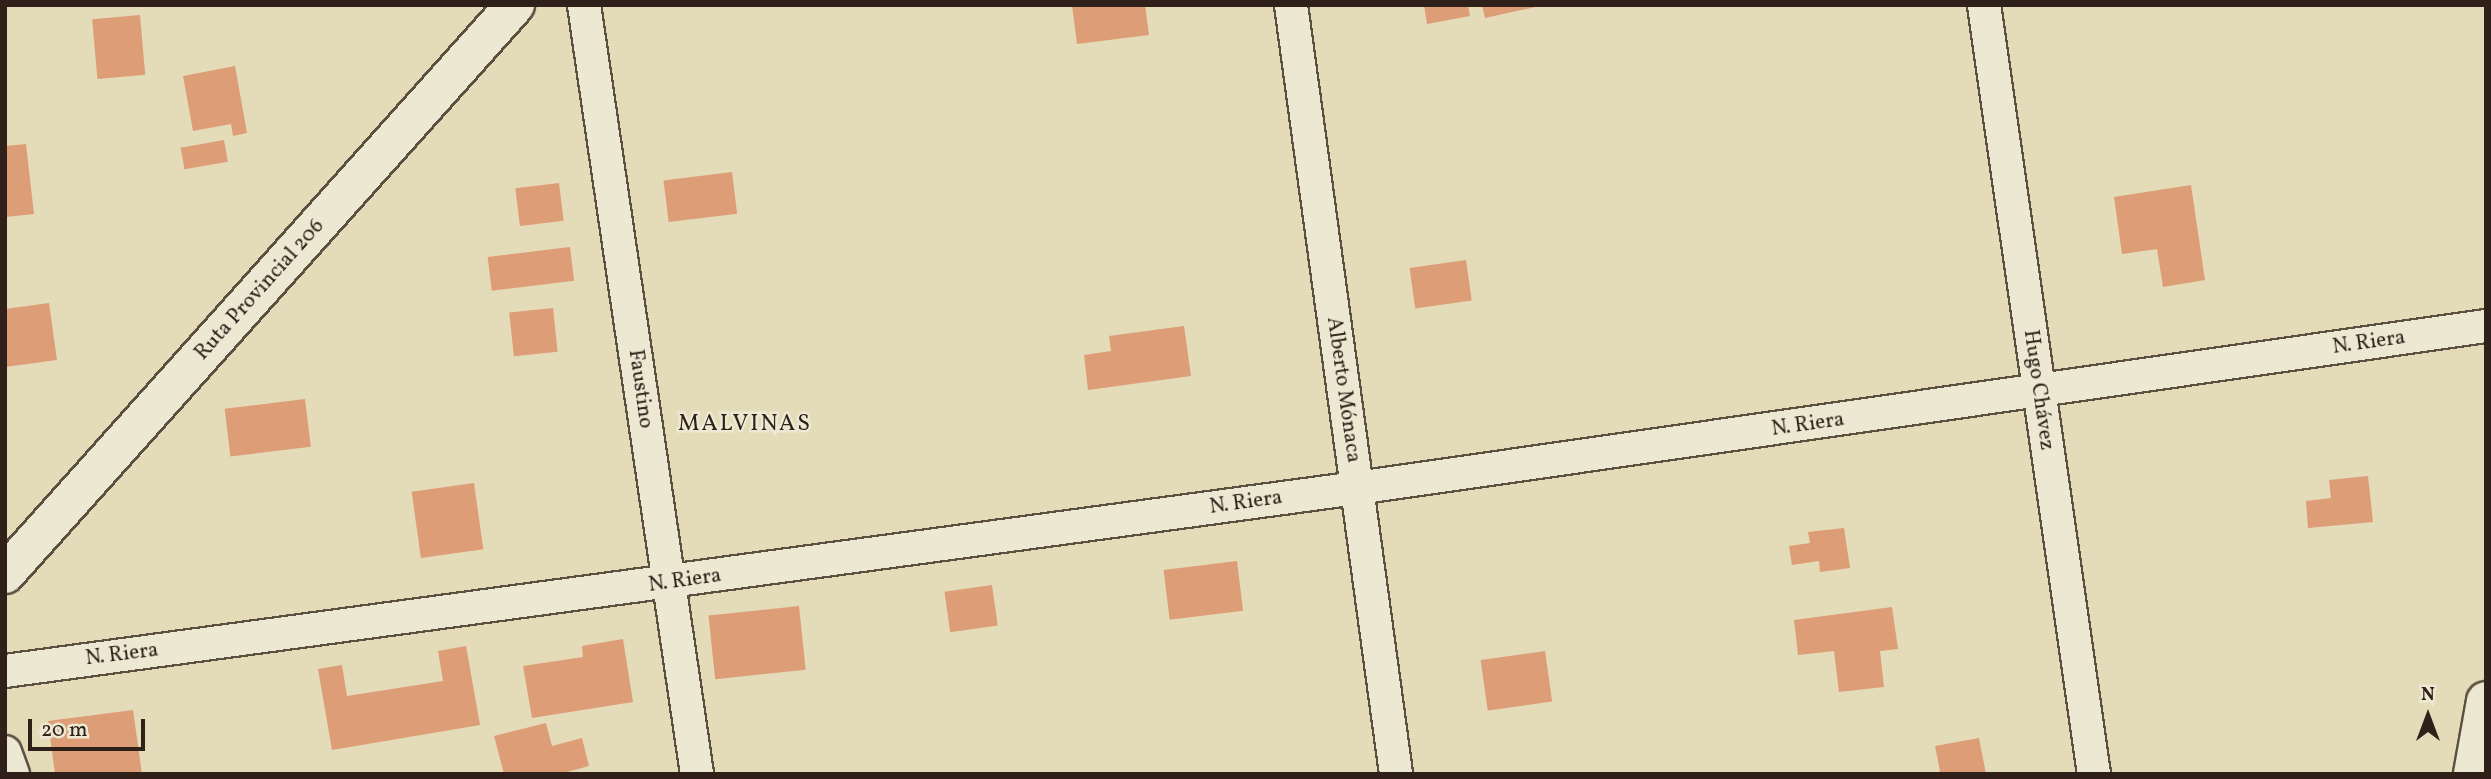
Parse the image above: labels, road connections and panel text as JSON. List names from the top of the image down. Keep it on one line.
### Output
{"streets":{"main road":["Ruta Provincial 206"],"street":["N. Riera","Faustino","Alberto Mónaca","Hugo Chávez"]},"crossings":[["N. Riera","Faustino"],["N. Riera","Alberto Mónaca"],["N. Riera","Hugo Chávez"]],"districts":["MALVINAS"],"scale_bar":"20 m","north":"top"}
